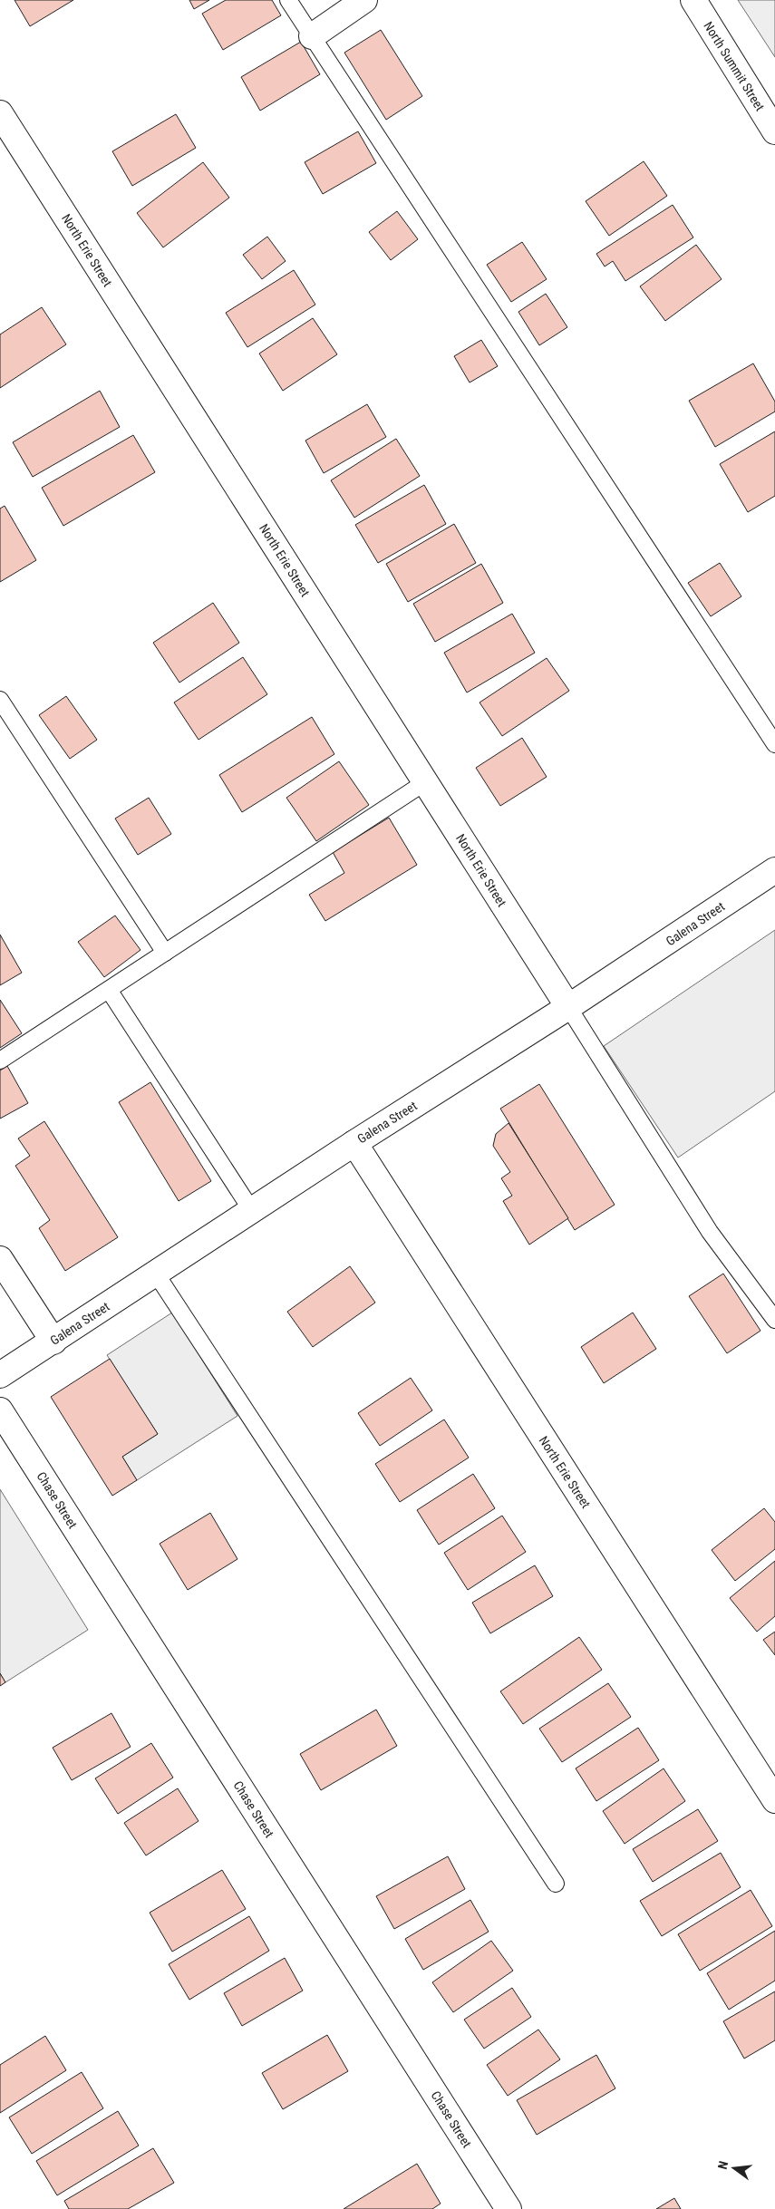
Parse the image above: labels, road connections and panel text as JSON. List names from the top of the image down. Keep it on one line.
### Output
{"streets":{"street":["North Summit Street","North Erie Street","Galena Street","Chase Street"]},"crossings":[["North Erie Street","Galena Street"]],"north":"left"}
